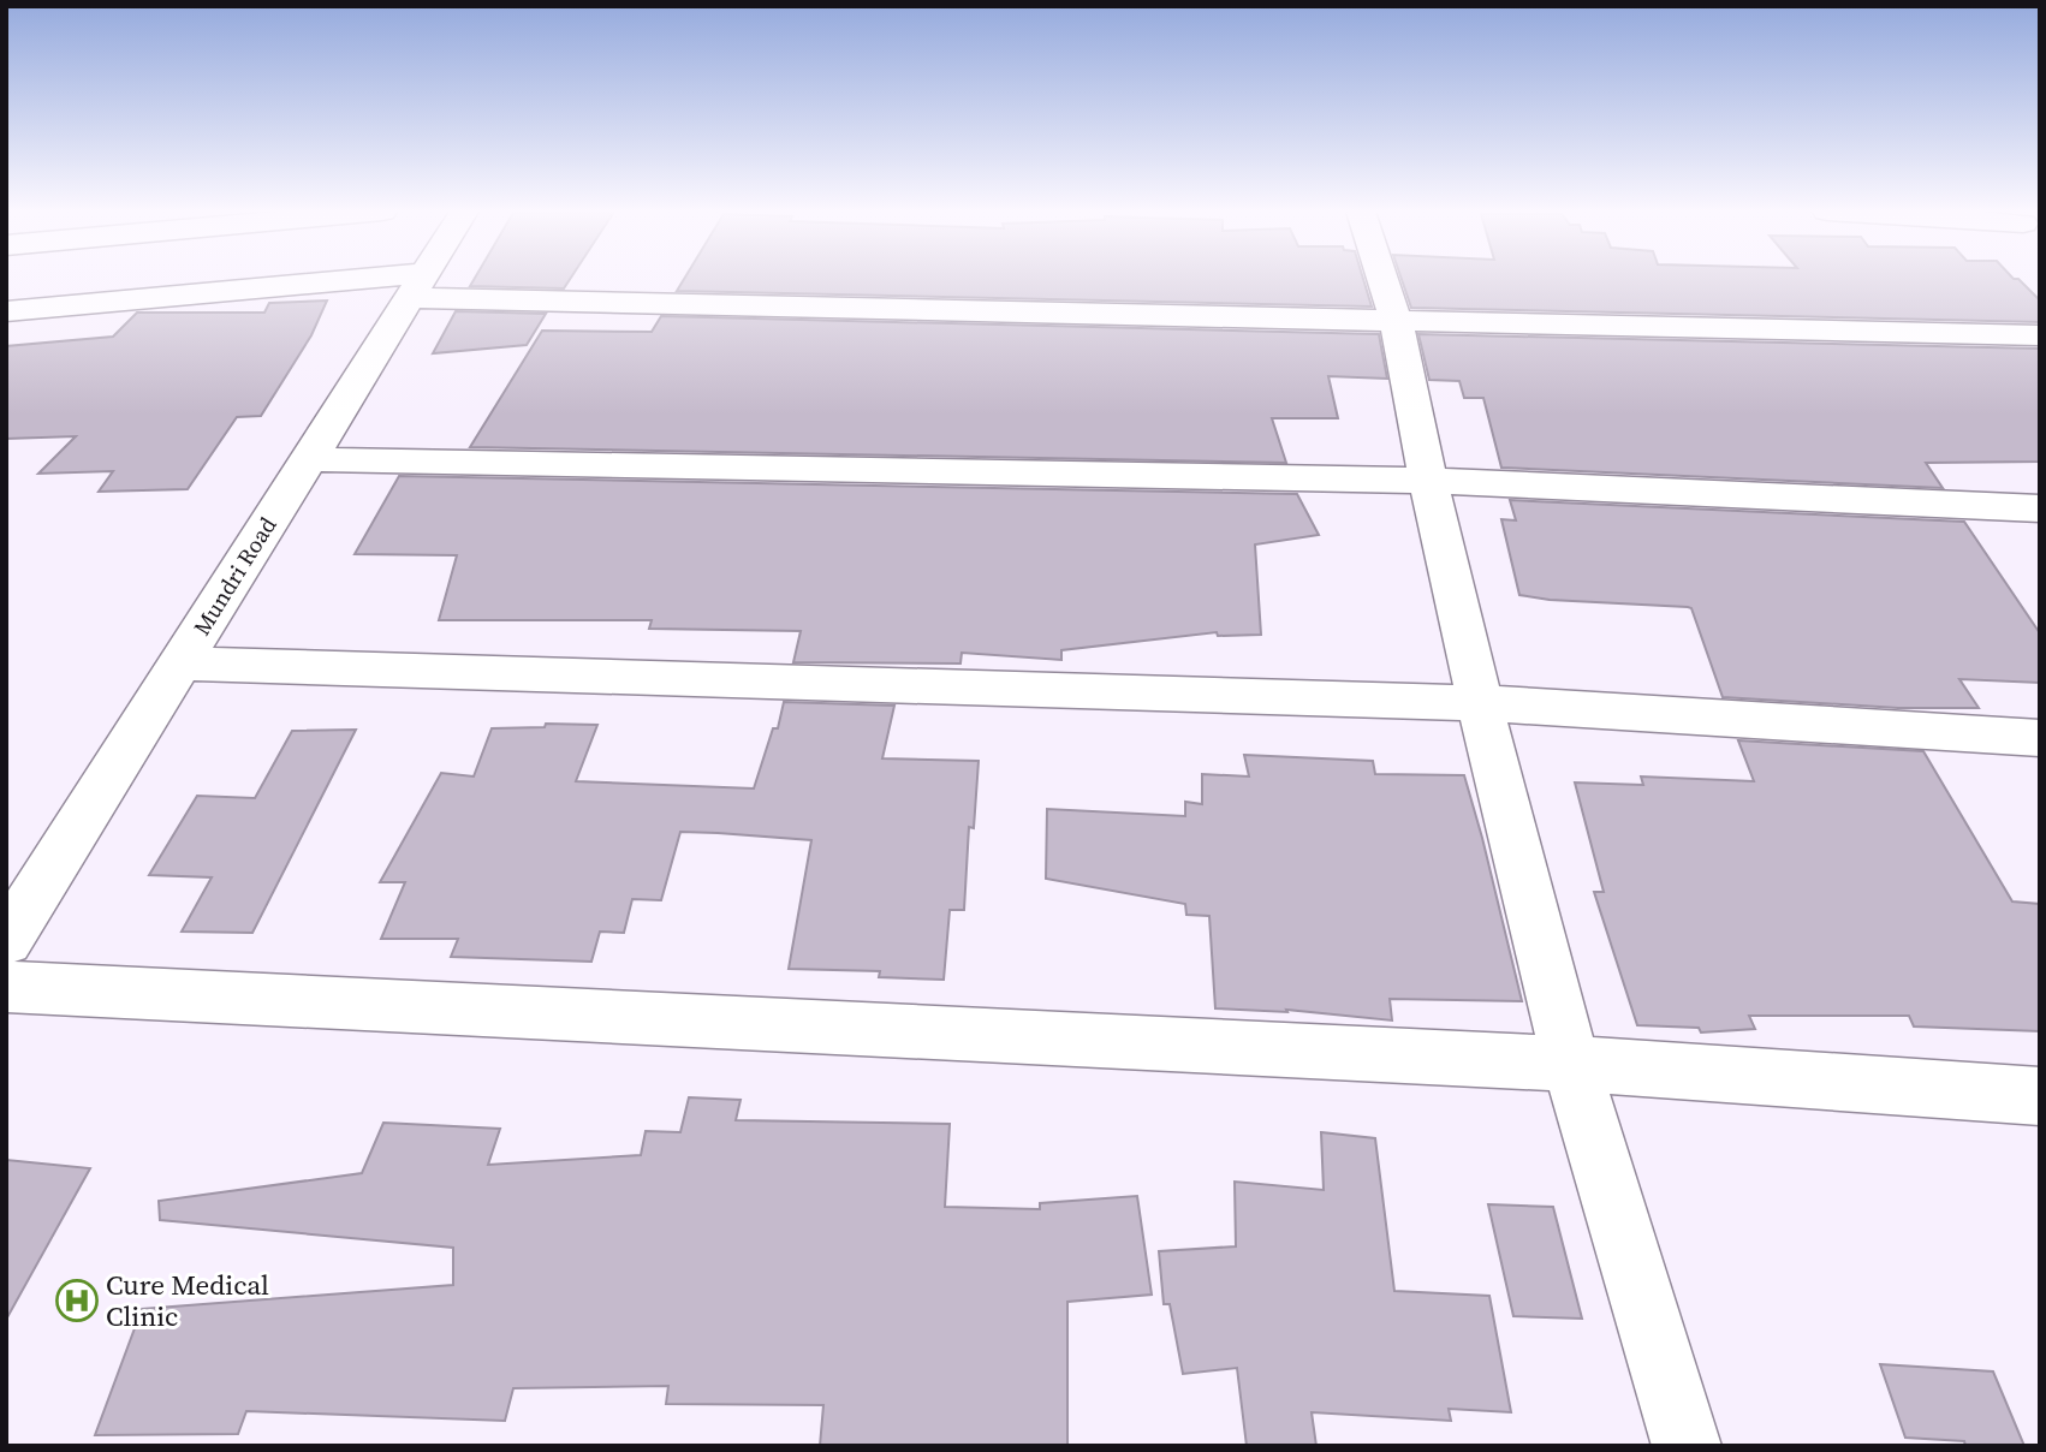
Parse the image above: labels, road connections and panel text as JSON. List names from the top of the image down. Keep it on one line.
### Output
{"streets":{"street":["Mundri Road"]},"places":{"hospital":["Cure Medical Clinic"]}}
